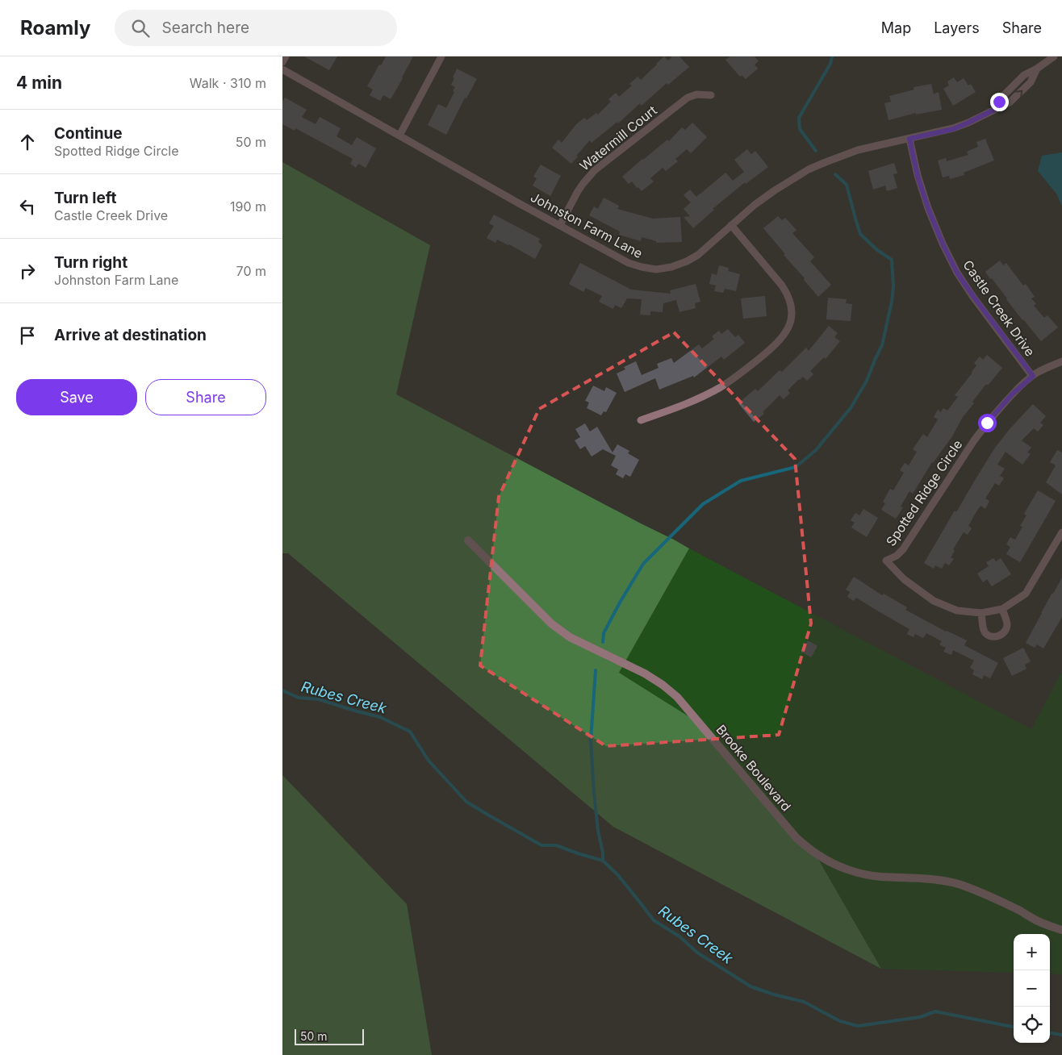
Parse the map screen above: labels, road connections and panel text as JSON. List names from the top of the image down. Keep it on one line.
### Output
{"streets":{"street":["Watermill Court","Johnston Farm Lane","Castle Creek Drive","Spotted Ridge Circle","Brooke Boulevard"]},"crossings":[["Watermill Court","Johnston Farm Lane"],["Johnston Farm Lane","Castle Creek Drive"],["Castle Creek Drive","Spotted Ridge Circle"]],"water":["Rubes Creek"],"scale_bar":"50 m","page":{"header":"Roamly","search":"Search here","nav":["Map","Layers","Share"],"heading":["4 min","Walk · 310 m"],"list":[["Continue","Spotted Ridge Circle","50 m"],["Turn left","Castle Creek Drive","190 m"],["Turn right","Johnston Farm Lane","70 m"],"Arrive at destination"],"buttons":["Save","Share"],"map_buttons":["+","−"],"scale":"50 m"}}
